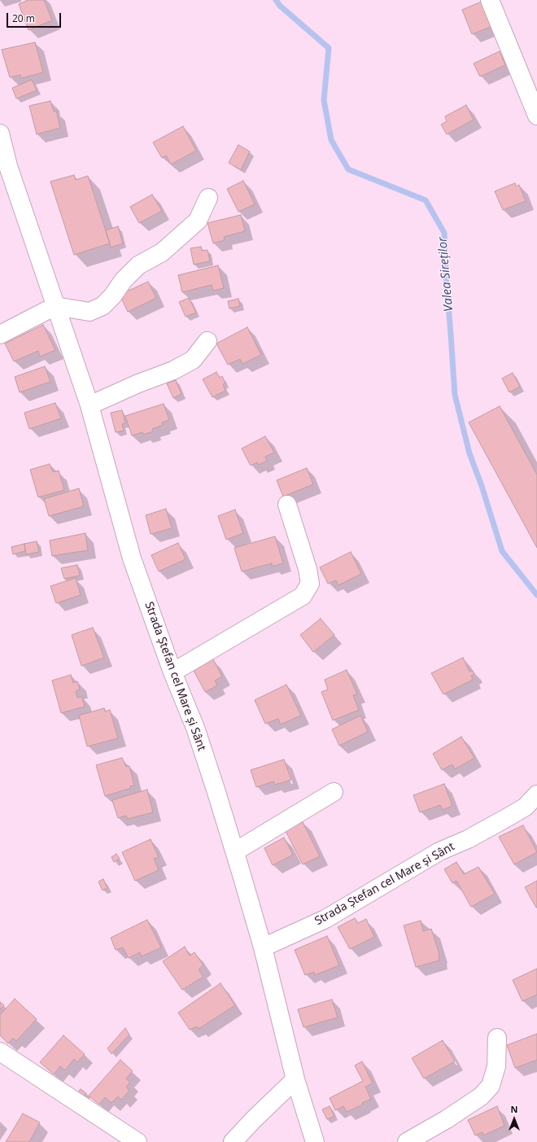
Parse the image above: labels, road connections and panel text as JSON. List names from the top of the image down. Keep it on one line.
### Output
{"streets":{"street":["Strada Ștefan cel Mare și Sânt"]},"water":["Valea Sireților"],"scale_bar":"20 m","north":"top"}
